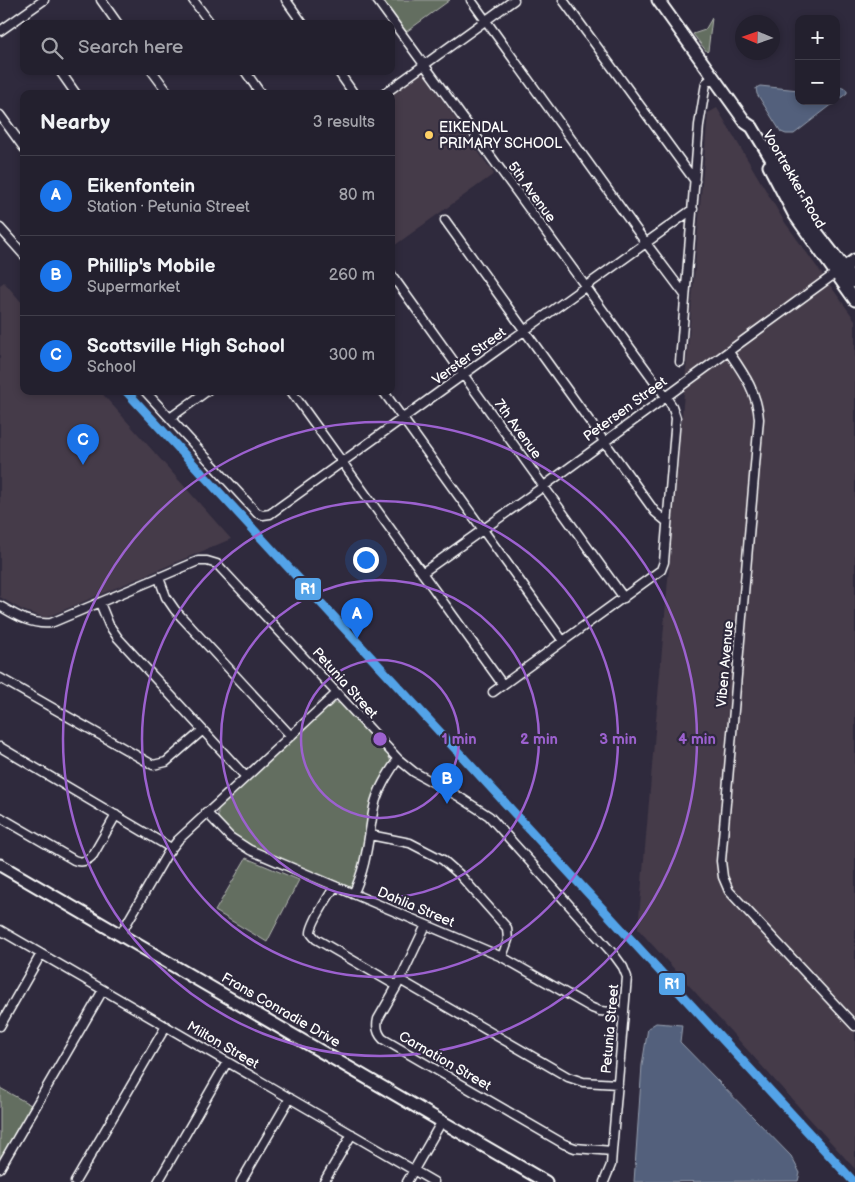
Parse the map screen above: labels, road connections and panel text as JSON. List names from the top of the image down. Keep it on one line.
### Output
{"streets":{"street":["Voortrekker Road","5th Avenue","Verster Street","Petersen Street","7th Avenue","Viben Avenue","Petunia Street","Dahlia Street","Frans Conradie Drive","Milton Street","Carnation Street"]},"crossings":[["Voortrekker Road","Petersen Street"],["5th Avenue","Verster Street"],["5th Avenue","Petersen Street"],["5th Avenue","7th Avenue"],["Verster Street","7th Avenue"],["Petersen Street","7th Avenue"],["Petersen Street","Viben Avenue"],["Petunia Street","Dahlia Street"],["Petunia Street","Carnation Street"],["Dahlia Street","Carnation Street"]],"places":["EIKENDAL PRIMARY SCHOOL"],"lines":["transit line R1"],"north":"left","page":{"map_buttons":["+","−"],"search":"Search here","heading":["Nearby","3 results"],"list":[{"mark":"A","name":"Eikenfontein","note":"Station · Petunia Street","value":"80 m"},{"mark":"B","name":"Phillip's Mobile","note":"Supermarket","value":"260 m"},{"mark":"C","name":"Scottsville High School","note":"School","value":"300 m"}],"pins":["C","A","B"]},"rings":["1 min","2 min","3 min","4 min"]}
